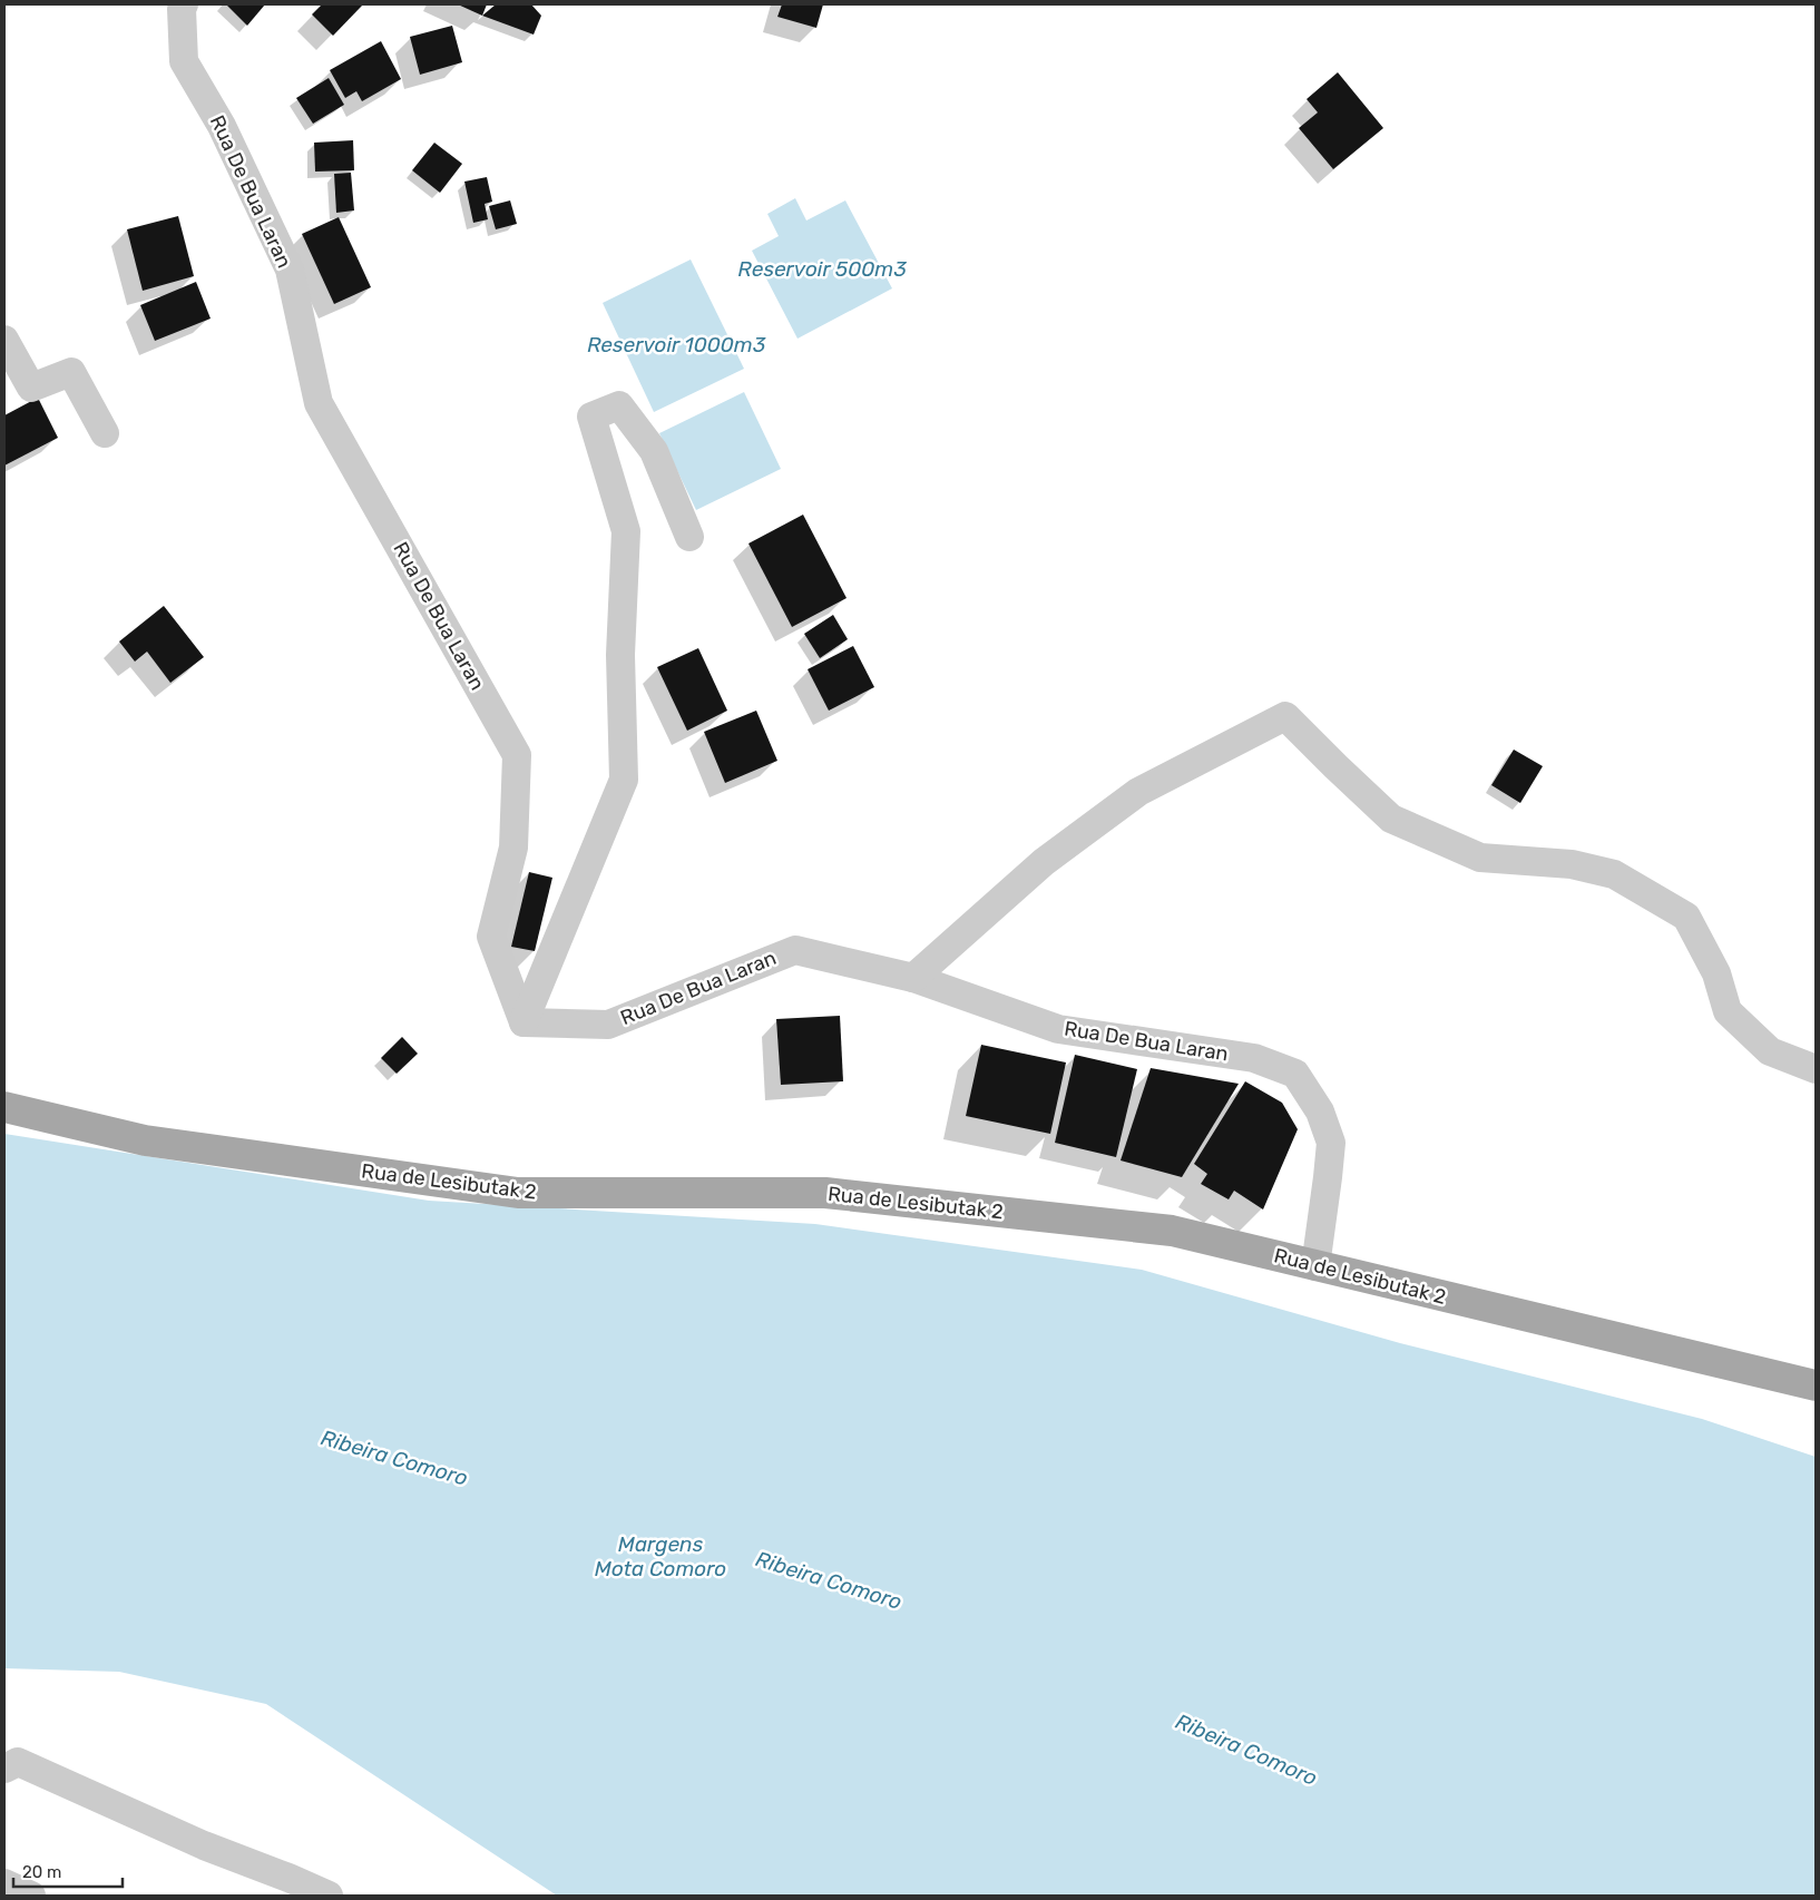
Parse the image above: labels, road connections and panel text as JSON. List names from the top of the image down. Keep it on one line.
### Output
{"streets":{"main road":["Rua de Lesibutak 2"],"street":["Rua De Bua Laran"]},"crossings":[["Rua De Bua Laran","Rua de Lesibutak 2"]],"water":["Reservoir 500m3","Reservoir 1000m3","Ribeira Comoro","Margens Mota Comoro"],"scale_bar":"20 m"}
